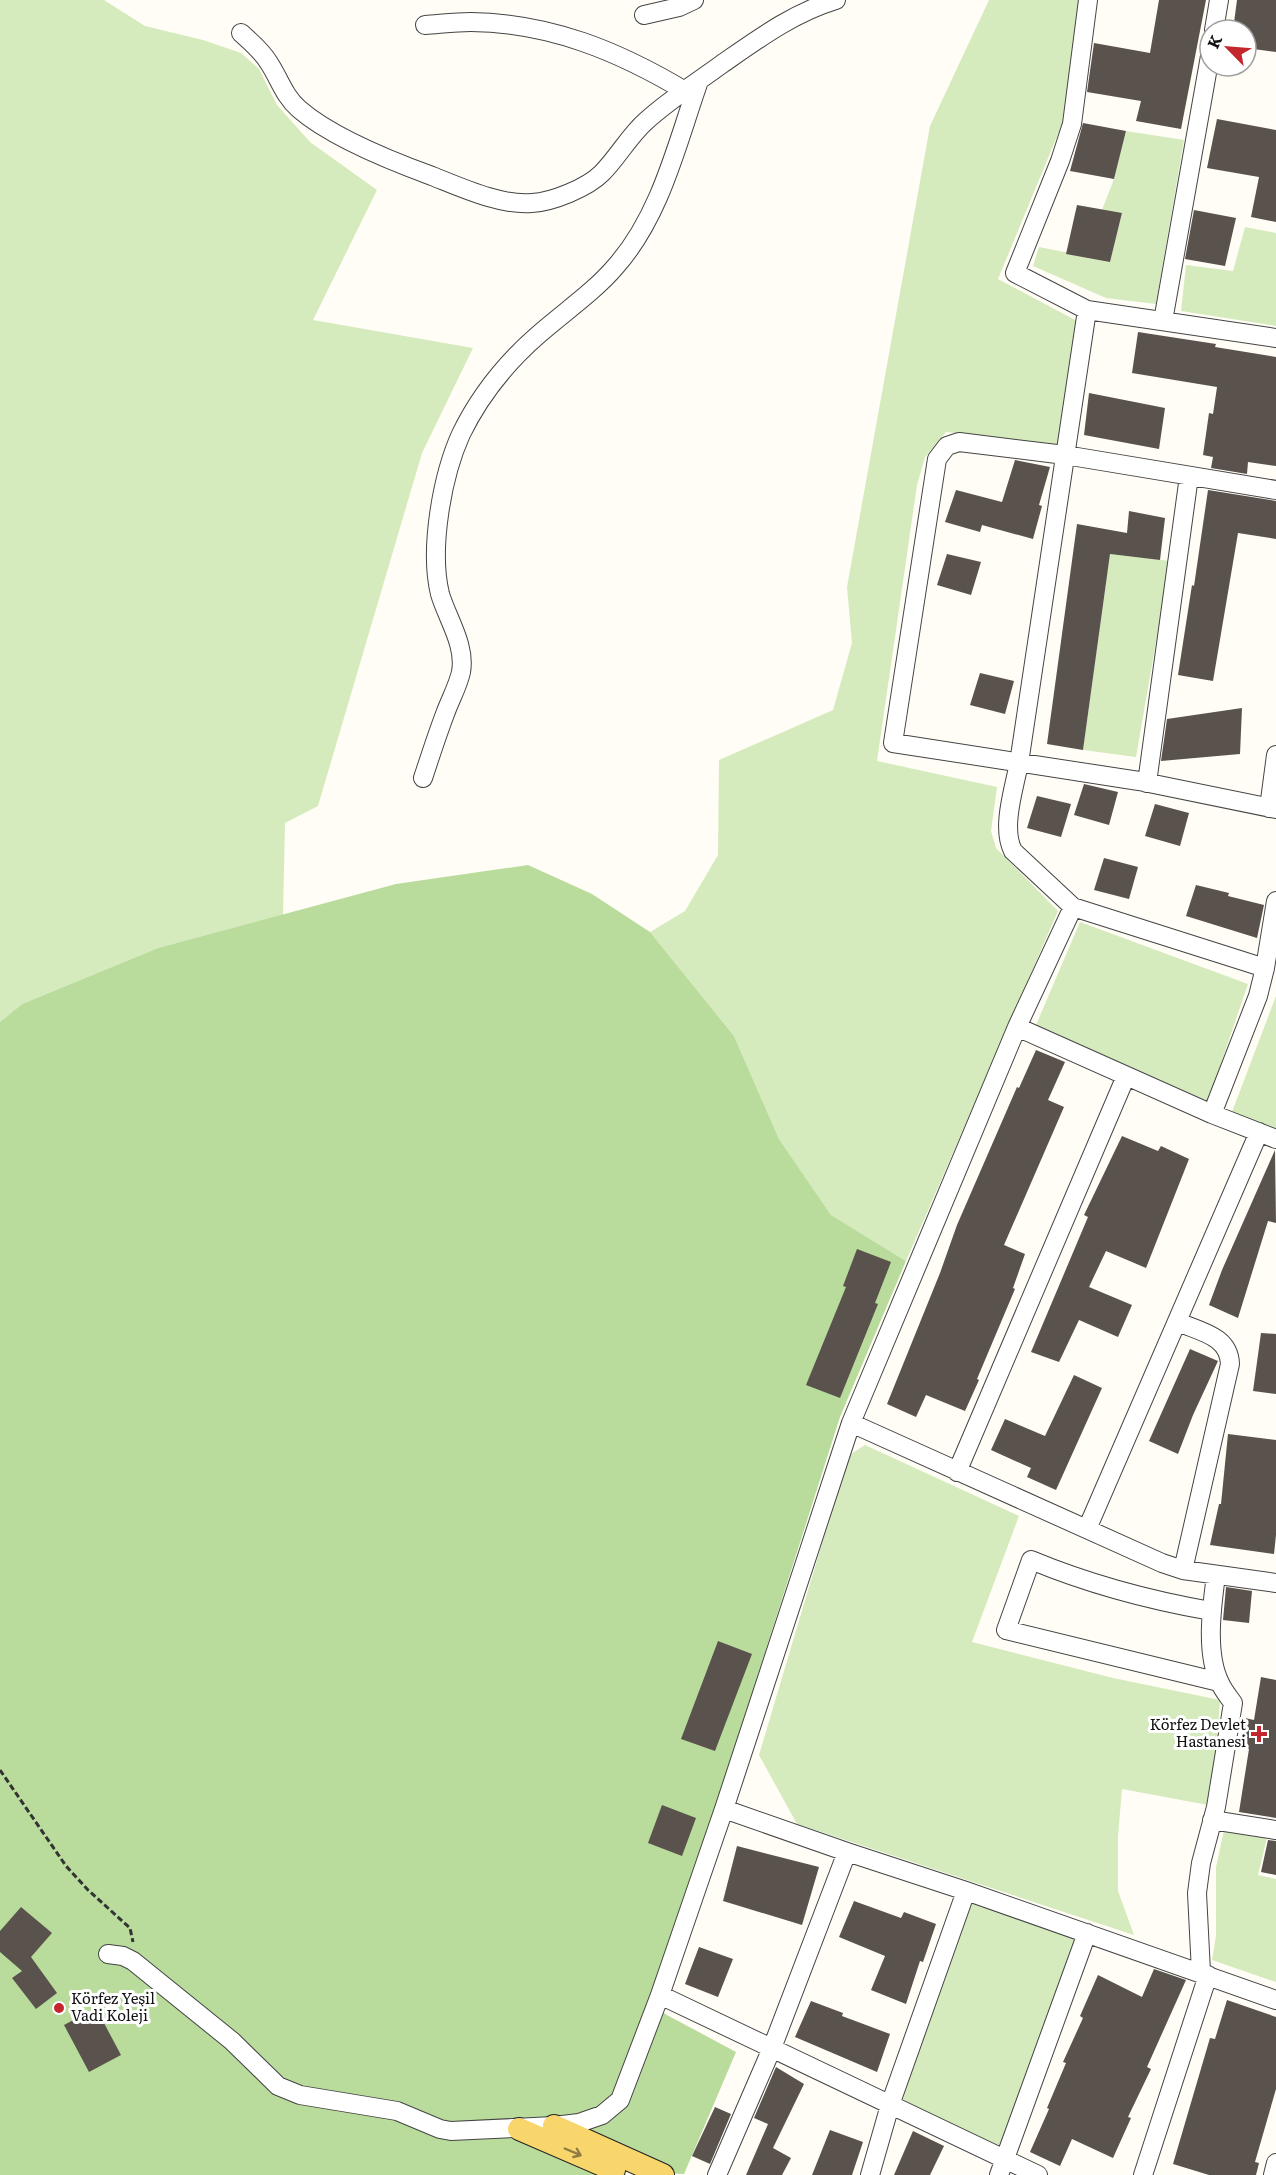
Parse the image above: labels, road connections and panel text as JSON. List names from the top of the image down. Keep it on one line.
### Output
{"places":{"health":["Körfez Devlet Hastanesi"],"other":["Körfez Yeşil Vadi Koleji"]},"north":"top left"}
